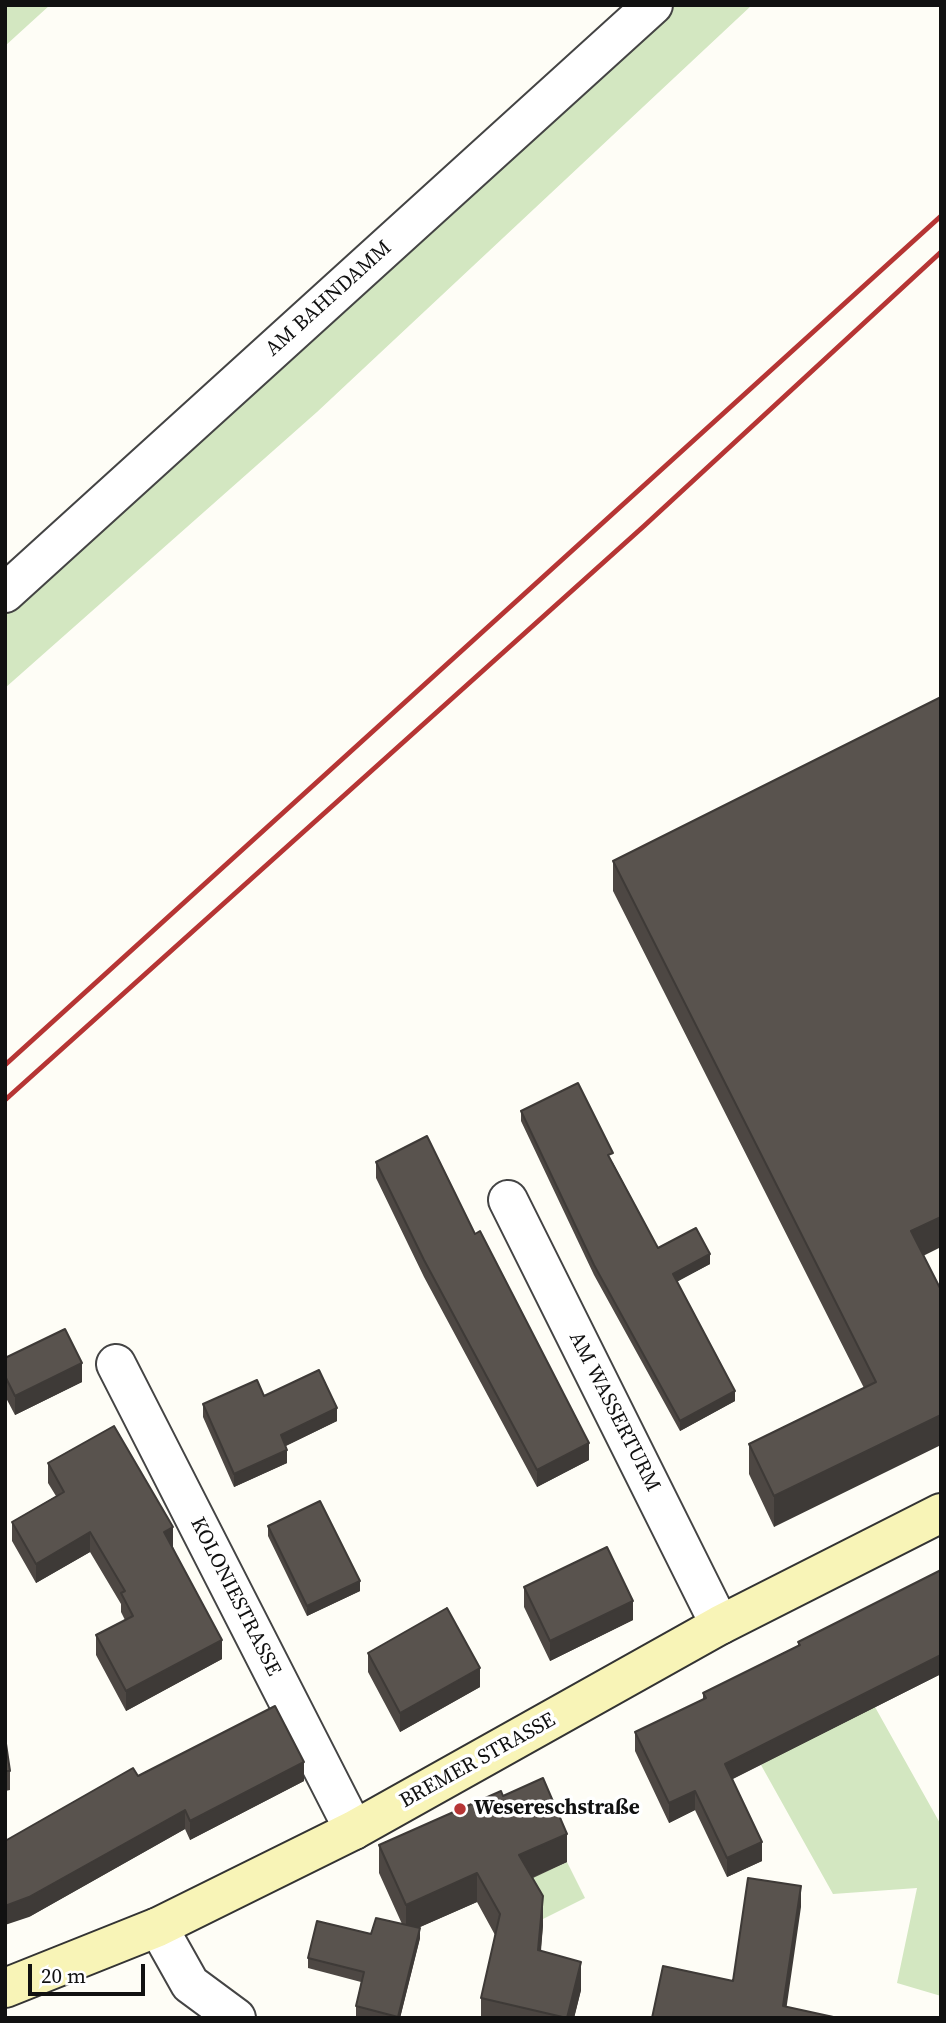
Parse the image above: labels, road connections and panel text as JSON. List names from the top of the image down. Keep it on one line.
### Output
{"streets":{"main road":["BREMER STRASSE"],"street":["AM BAHNDAMM","AM WASSERTURM","KOLONIESTRASSE"]},"crossings":[["AM WASSERTURM","BREMER STRASSE"],["KOLONIESTRASSE","BREMER STRASSE"]],"places":["Wesereschstraße"],"scale_bar":"20 m"}
